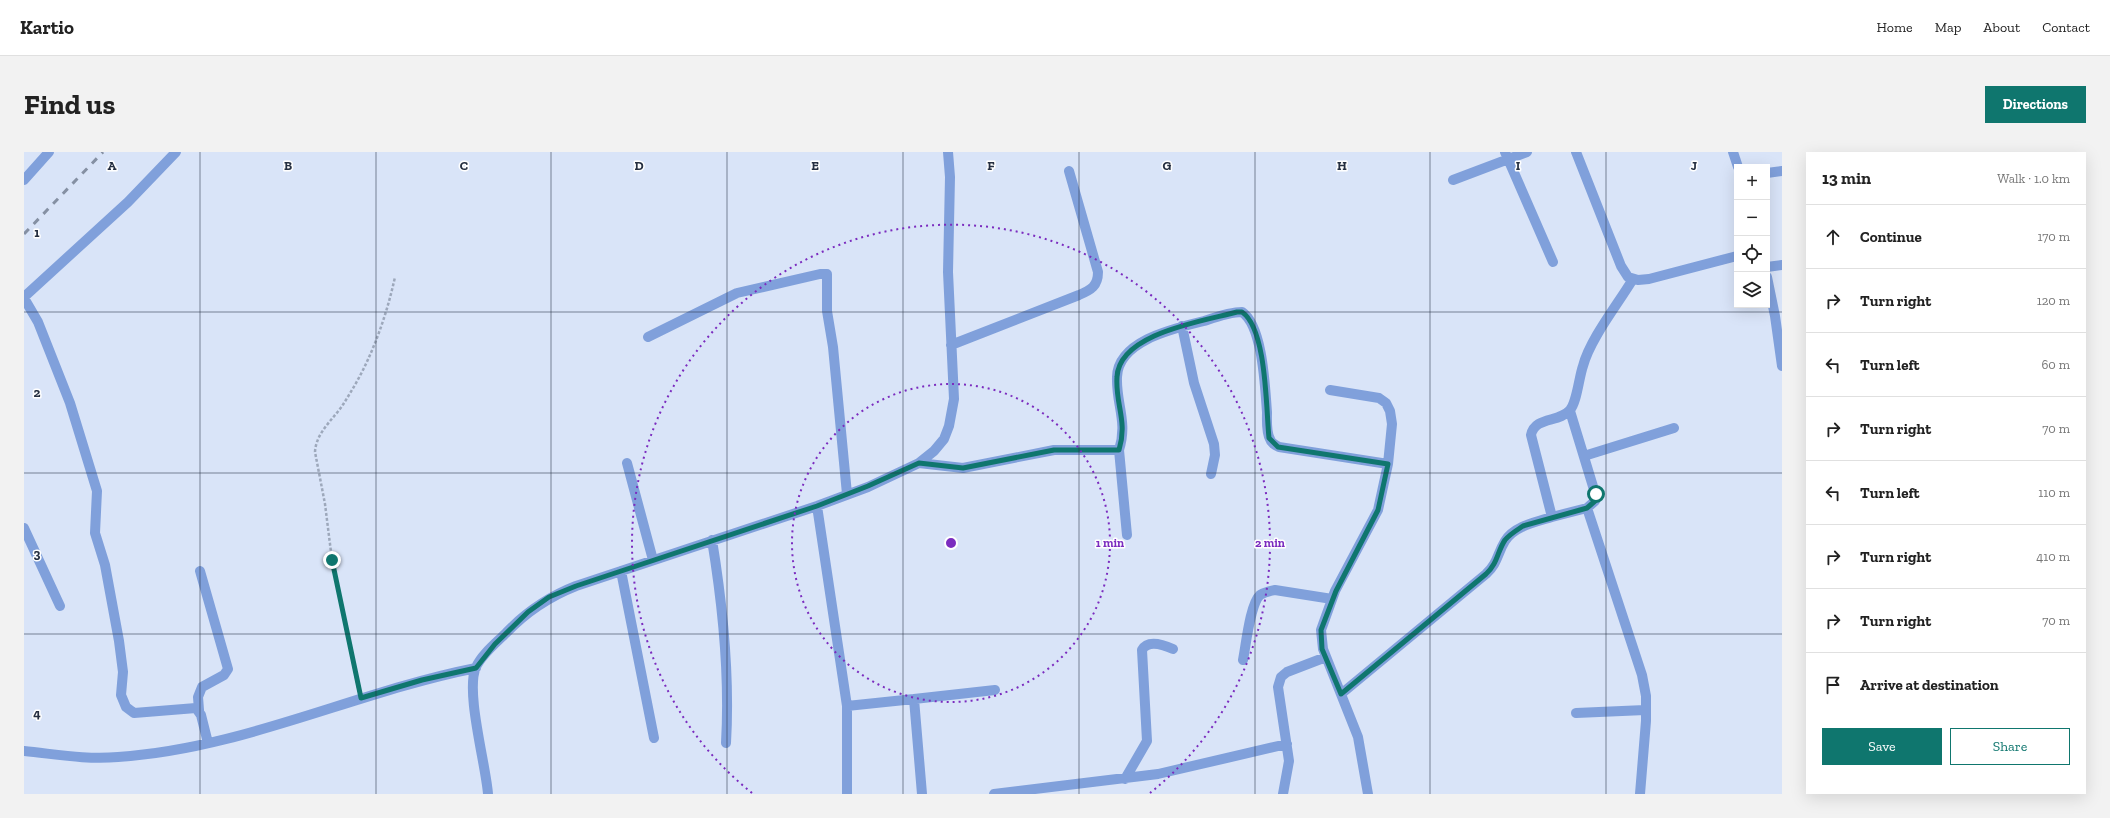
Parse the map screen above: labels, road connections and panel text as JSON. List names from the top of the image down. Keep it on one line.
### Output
{"page":{"header":"Kartio","nav":["Home","Map","About","Contact"],"buttons":["Directions",["Save","Share"]],"title":"Find us","heading":["13 min","Walk · 1.0 km"],"map_buttons":["+","−"],"list":[["Continue","170 m"],["Turn right","120 m"],["Turn left","60 m"],["Turn right","70 m"],["Turn left","110 m"],["Turn right","410 m"],["Turn right","70 m"],"Arrive at destination"]},"grid":{"columns":["A","B","C","D","E","F","G","H","I","J"],"rows":["1","2","3","4"]},"rings":["1 min","2 min"]}
